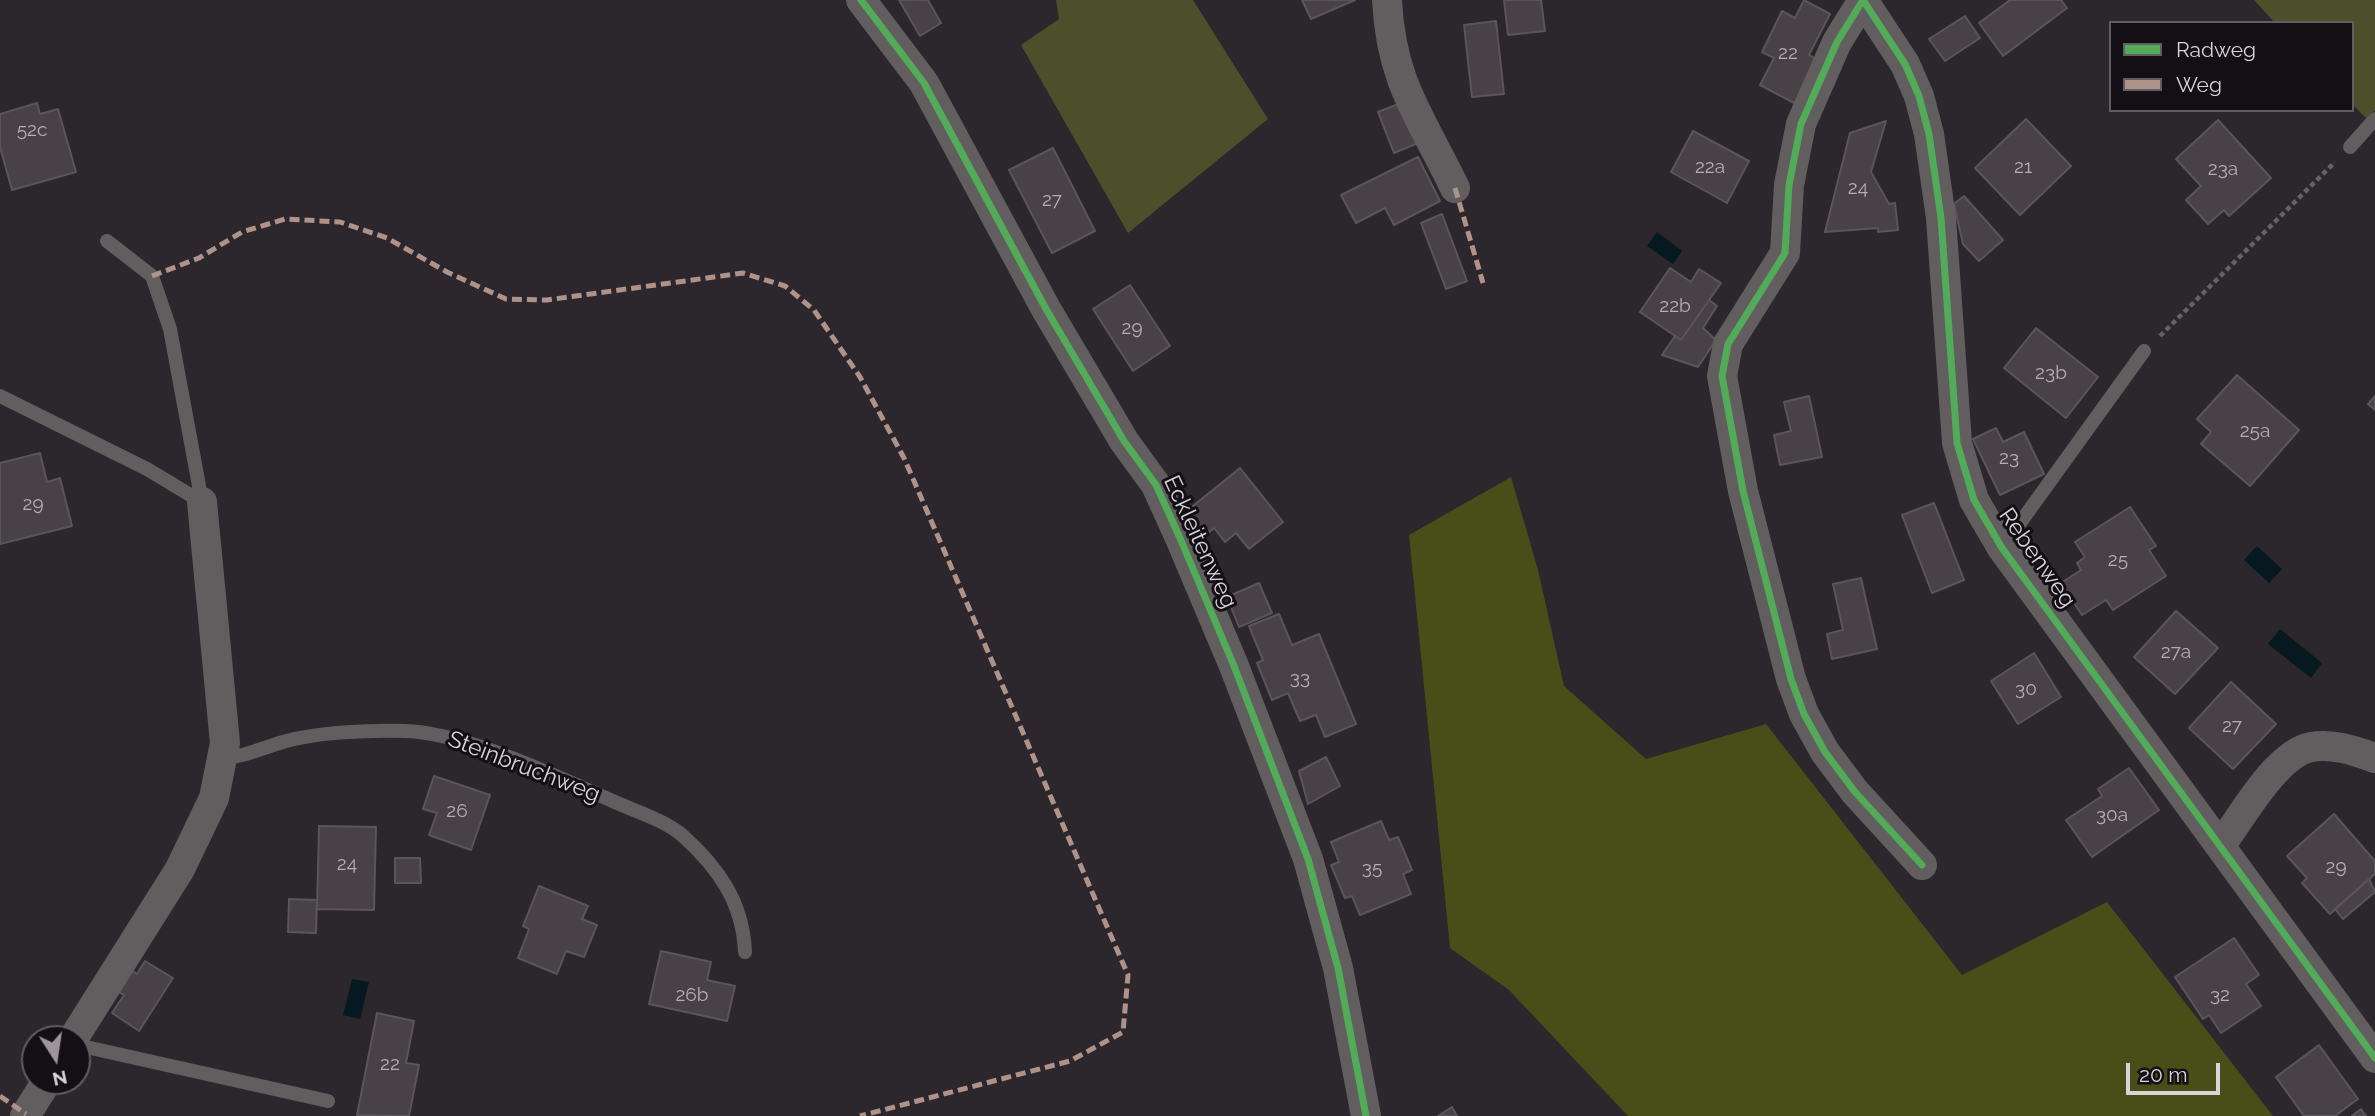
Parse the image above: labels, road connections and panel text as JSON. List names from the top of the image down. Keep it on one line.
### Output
{"streets":{"street":["Eckleitenweg","Rebenweg"],"lane":["Steinbruchweg"]},"house_numbers":["22","52c","22a","21","23a","24","27","22b","29","23b","25a","23","29","25","27a","33","30","27","26","30a","24","29","35","26b","32","22"],"legend":["Radweg","Weg"],"scale_bar":"20 m","north":"bottom"}
